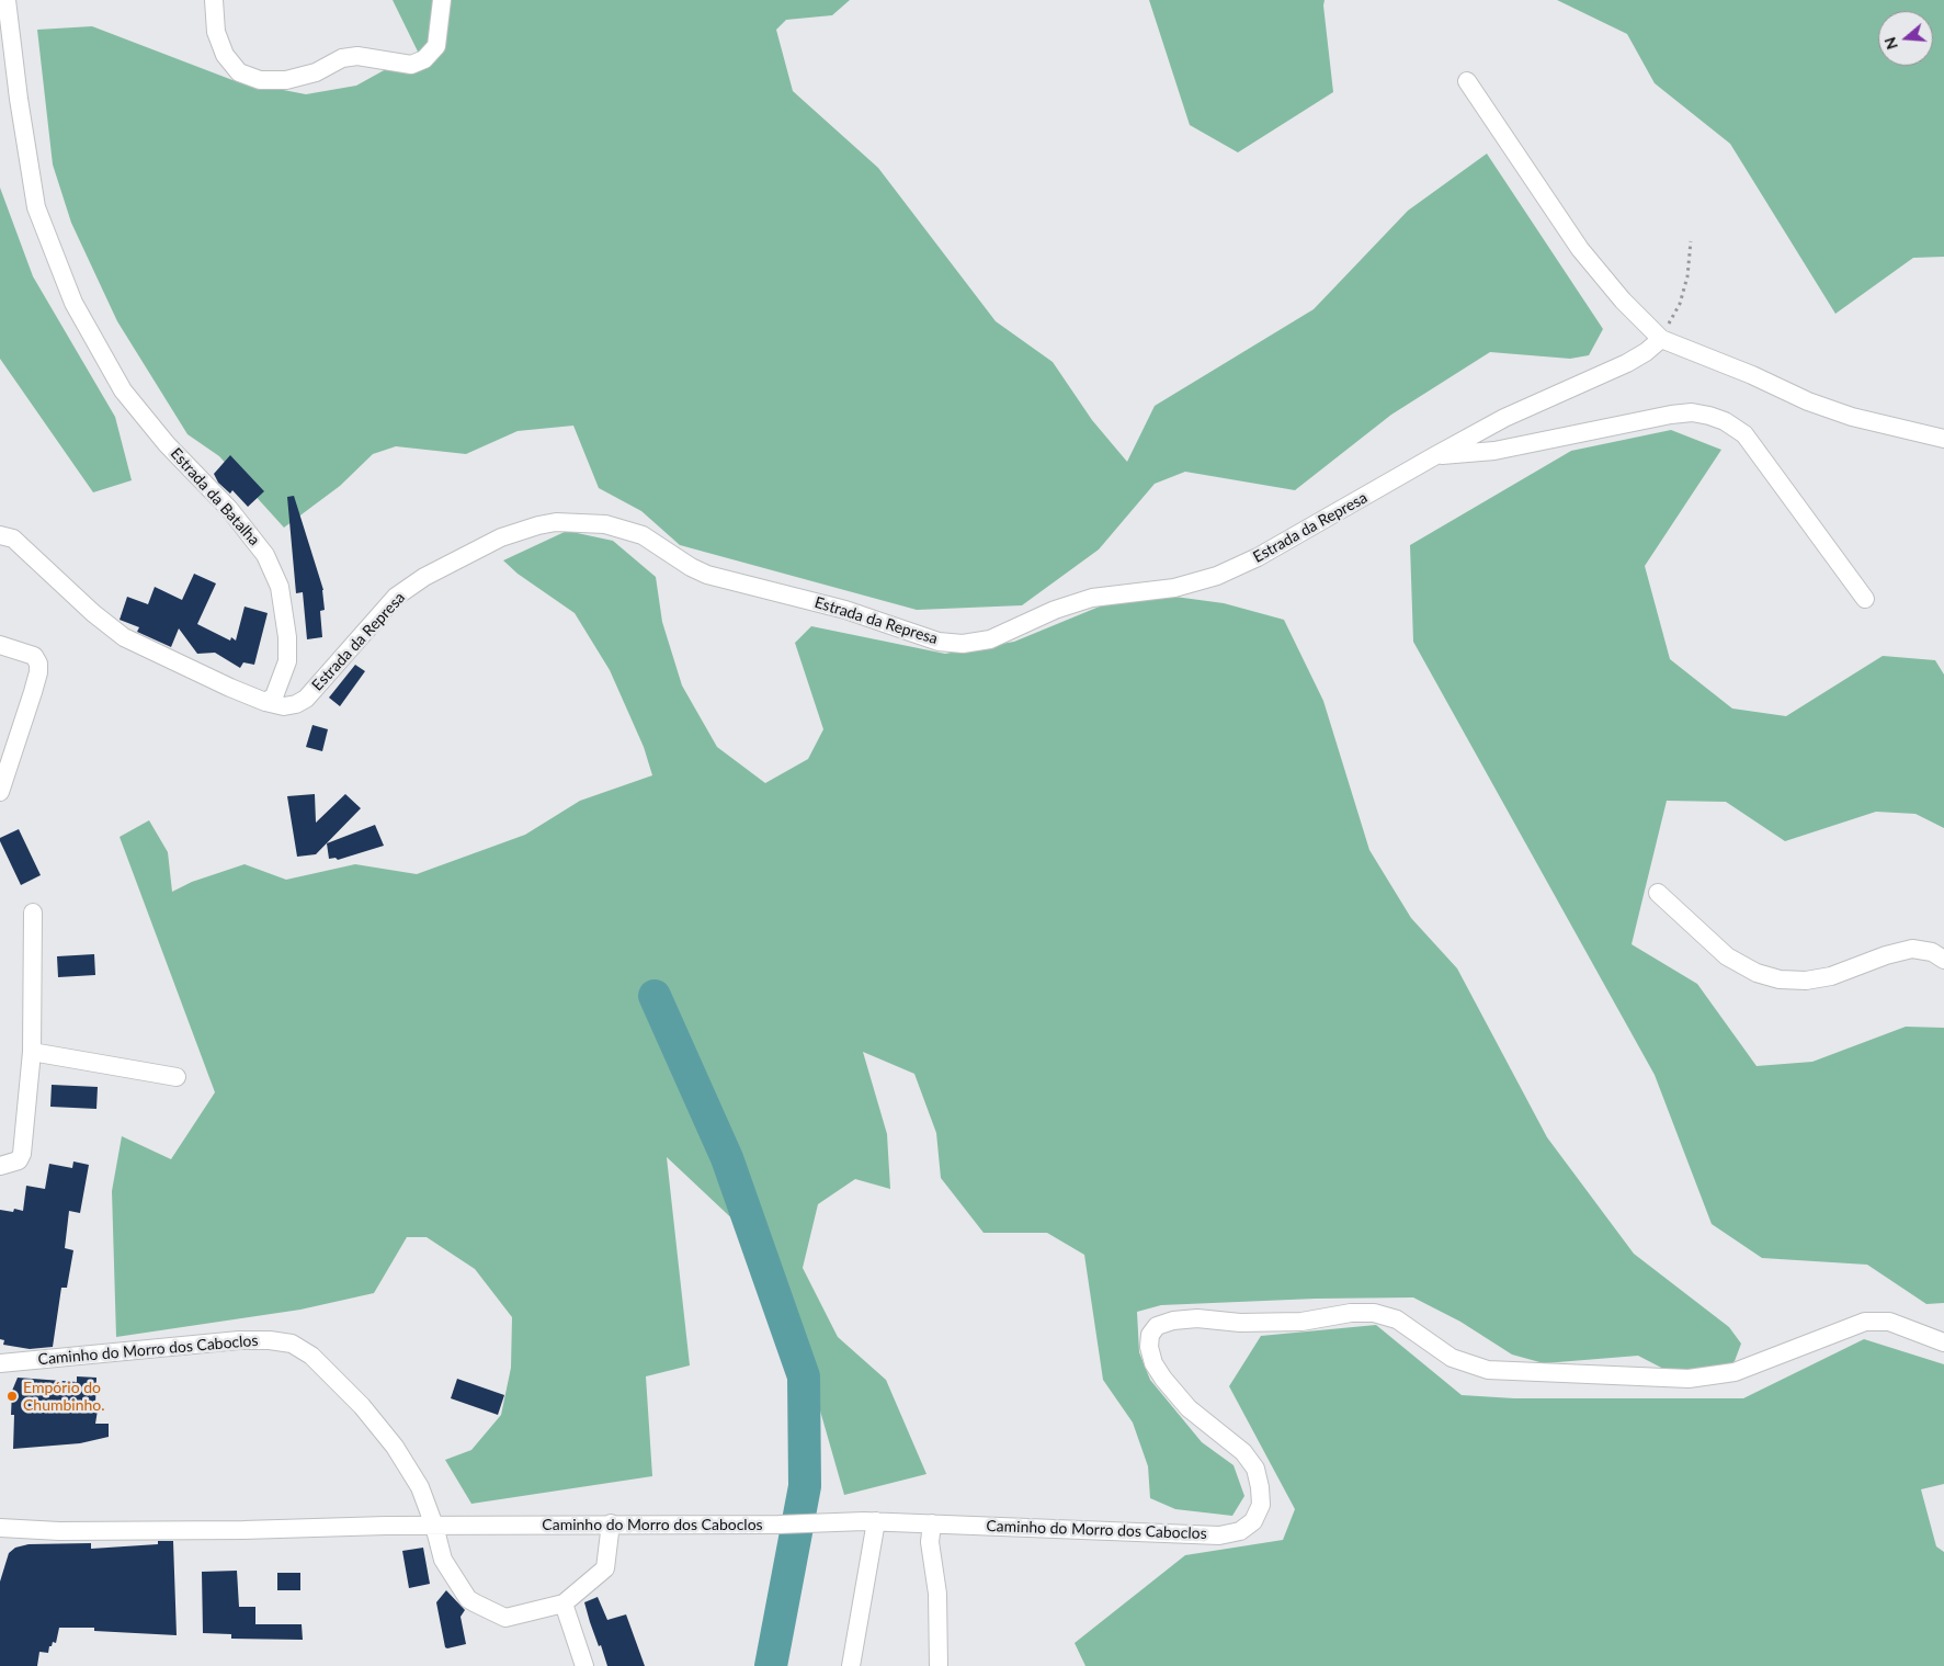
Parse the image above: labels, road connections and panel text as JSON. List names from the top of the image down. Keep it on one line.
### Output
{"streets":{"street":["Estrada da Batalha","Estrada da Represa","Caminho do Morro dos Caboclos"]},"crossings":[["Estrada da Batalha","Estrada da Represa"]],"places":["Empório do Chumbinho."],"north":"left"}
